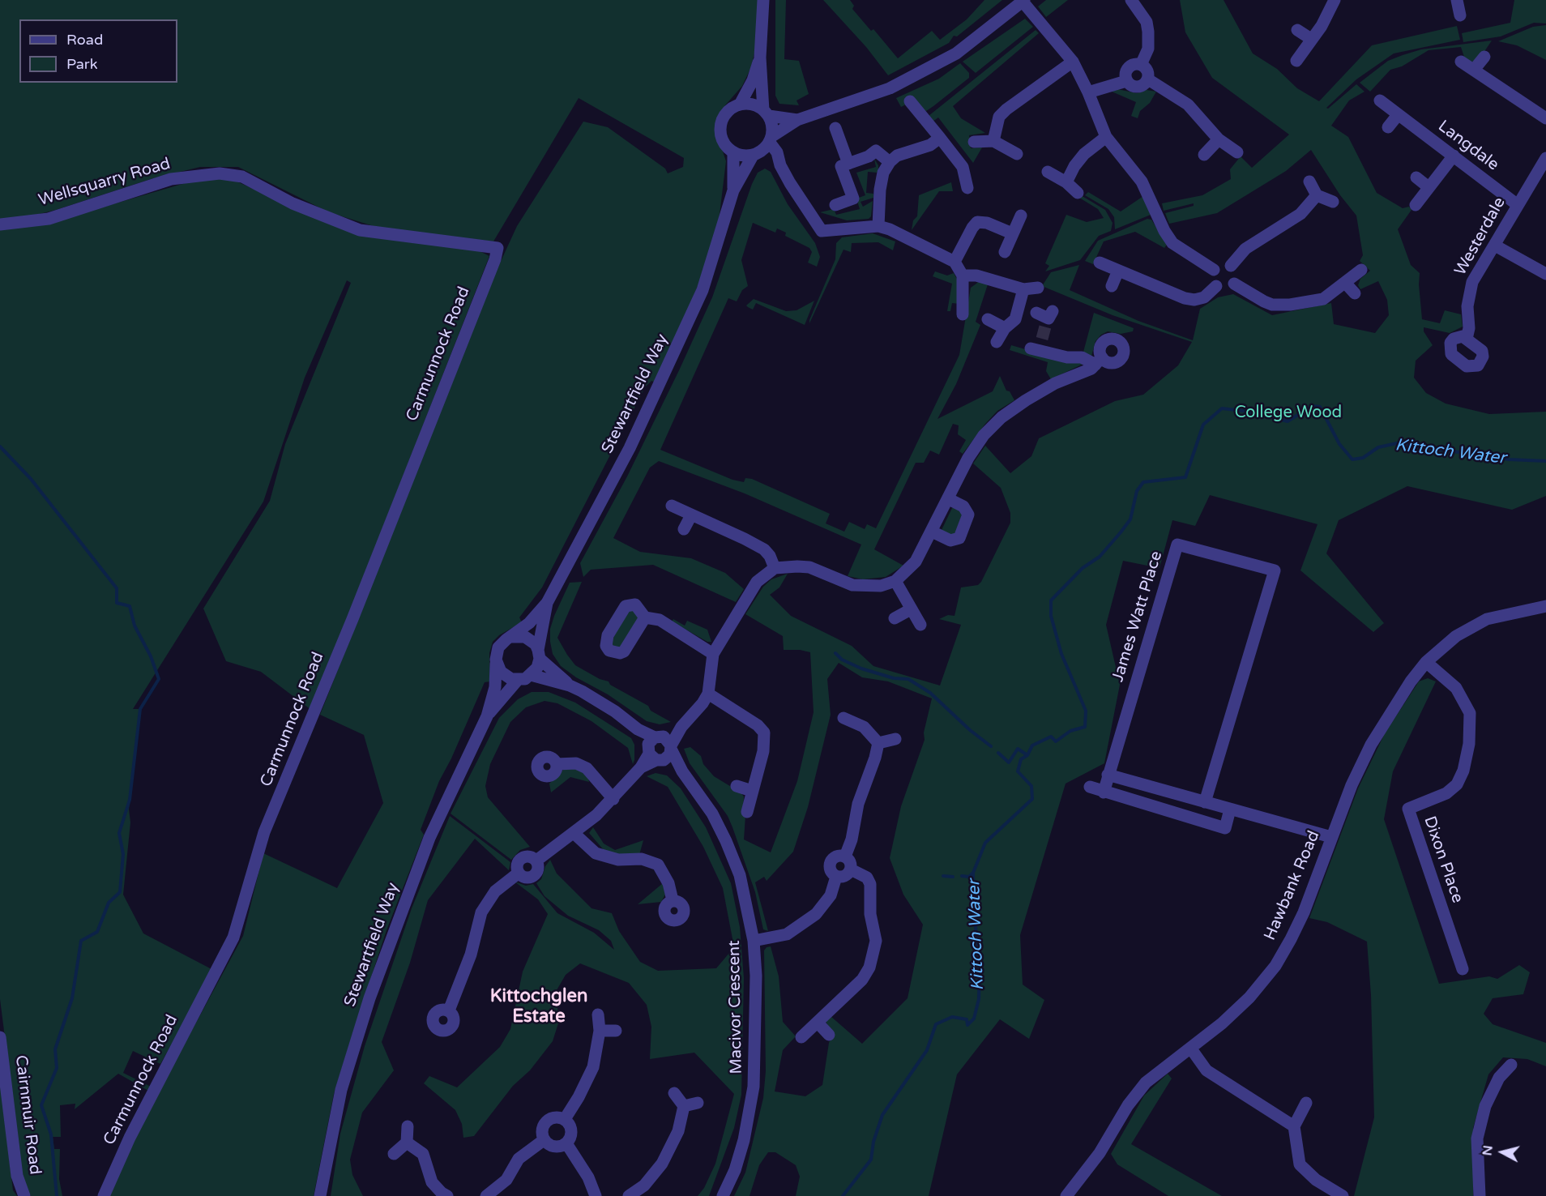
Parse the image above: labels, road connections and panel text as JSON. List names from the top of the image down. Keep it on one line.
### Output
{"streets":{"street":["Langdale","Wellsquarry Road","Westerdale","Carmunnock Road","Stewartfield Way","James Watt Place","Dixon Place","Hawbank Road","Macivor Crescent","Cairnmuir Road"]},"crossings":[["Langdale","Westerdale"],["Wellsquarry Road","Carmunnock Road"],["Stewartfield Way","Macivor Crescent"],["Dixon Place","Hawbank Road"]],"districts":["Kittochglen Estate"],"water":["Kittoch Water"],"parks":["College Wood"],"legend":["Road","Park"],"north":"left"}
